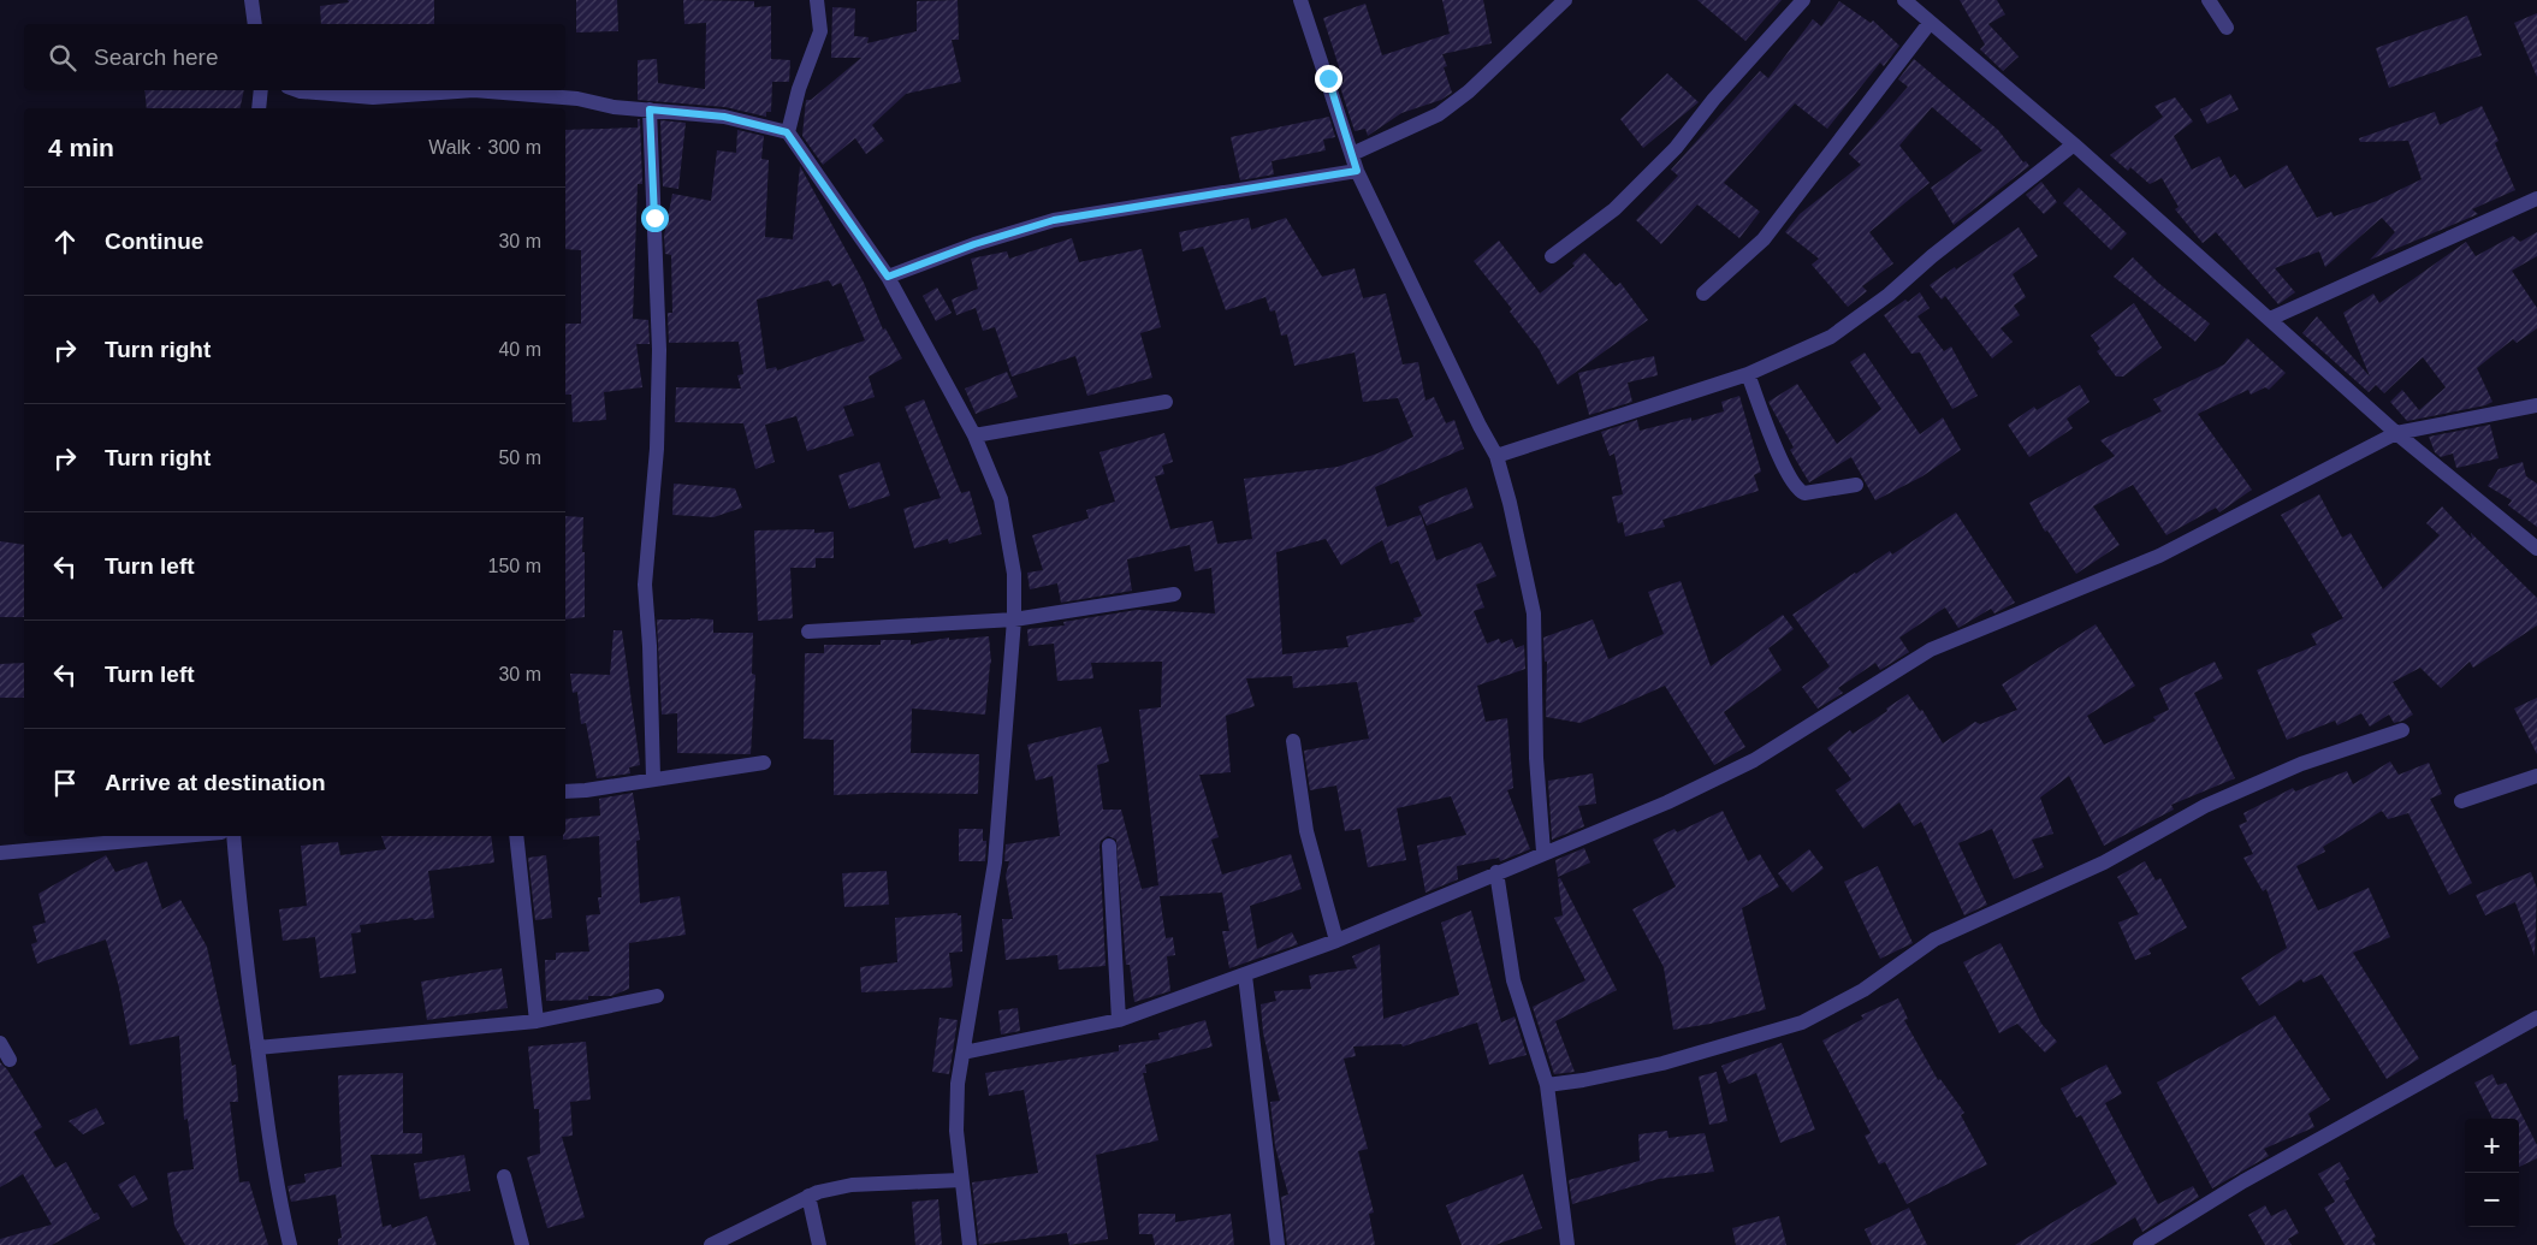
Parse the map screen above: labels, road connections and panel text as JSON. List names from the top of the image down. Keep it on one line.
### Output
{"page":{"search":"Search here","heading":["4 min","Walk · 300 m"],"list":[["Continue","30 m"],["Turn right","40 m"],["Turn right","50 m"],["Turn left","150 m"],["Turn left","30 m"],"Arrive at destination"],"map_buttons":["+","−"]}}
